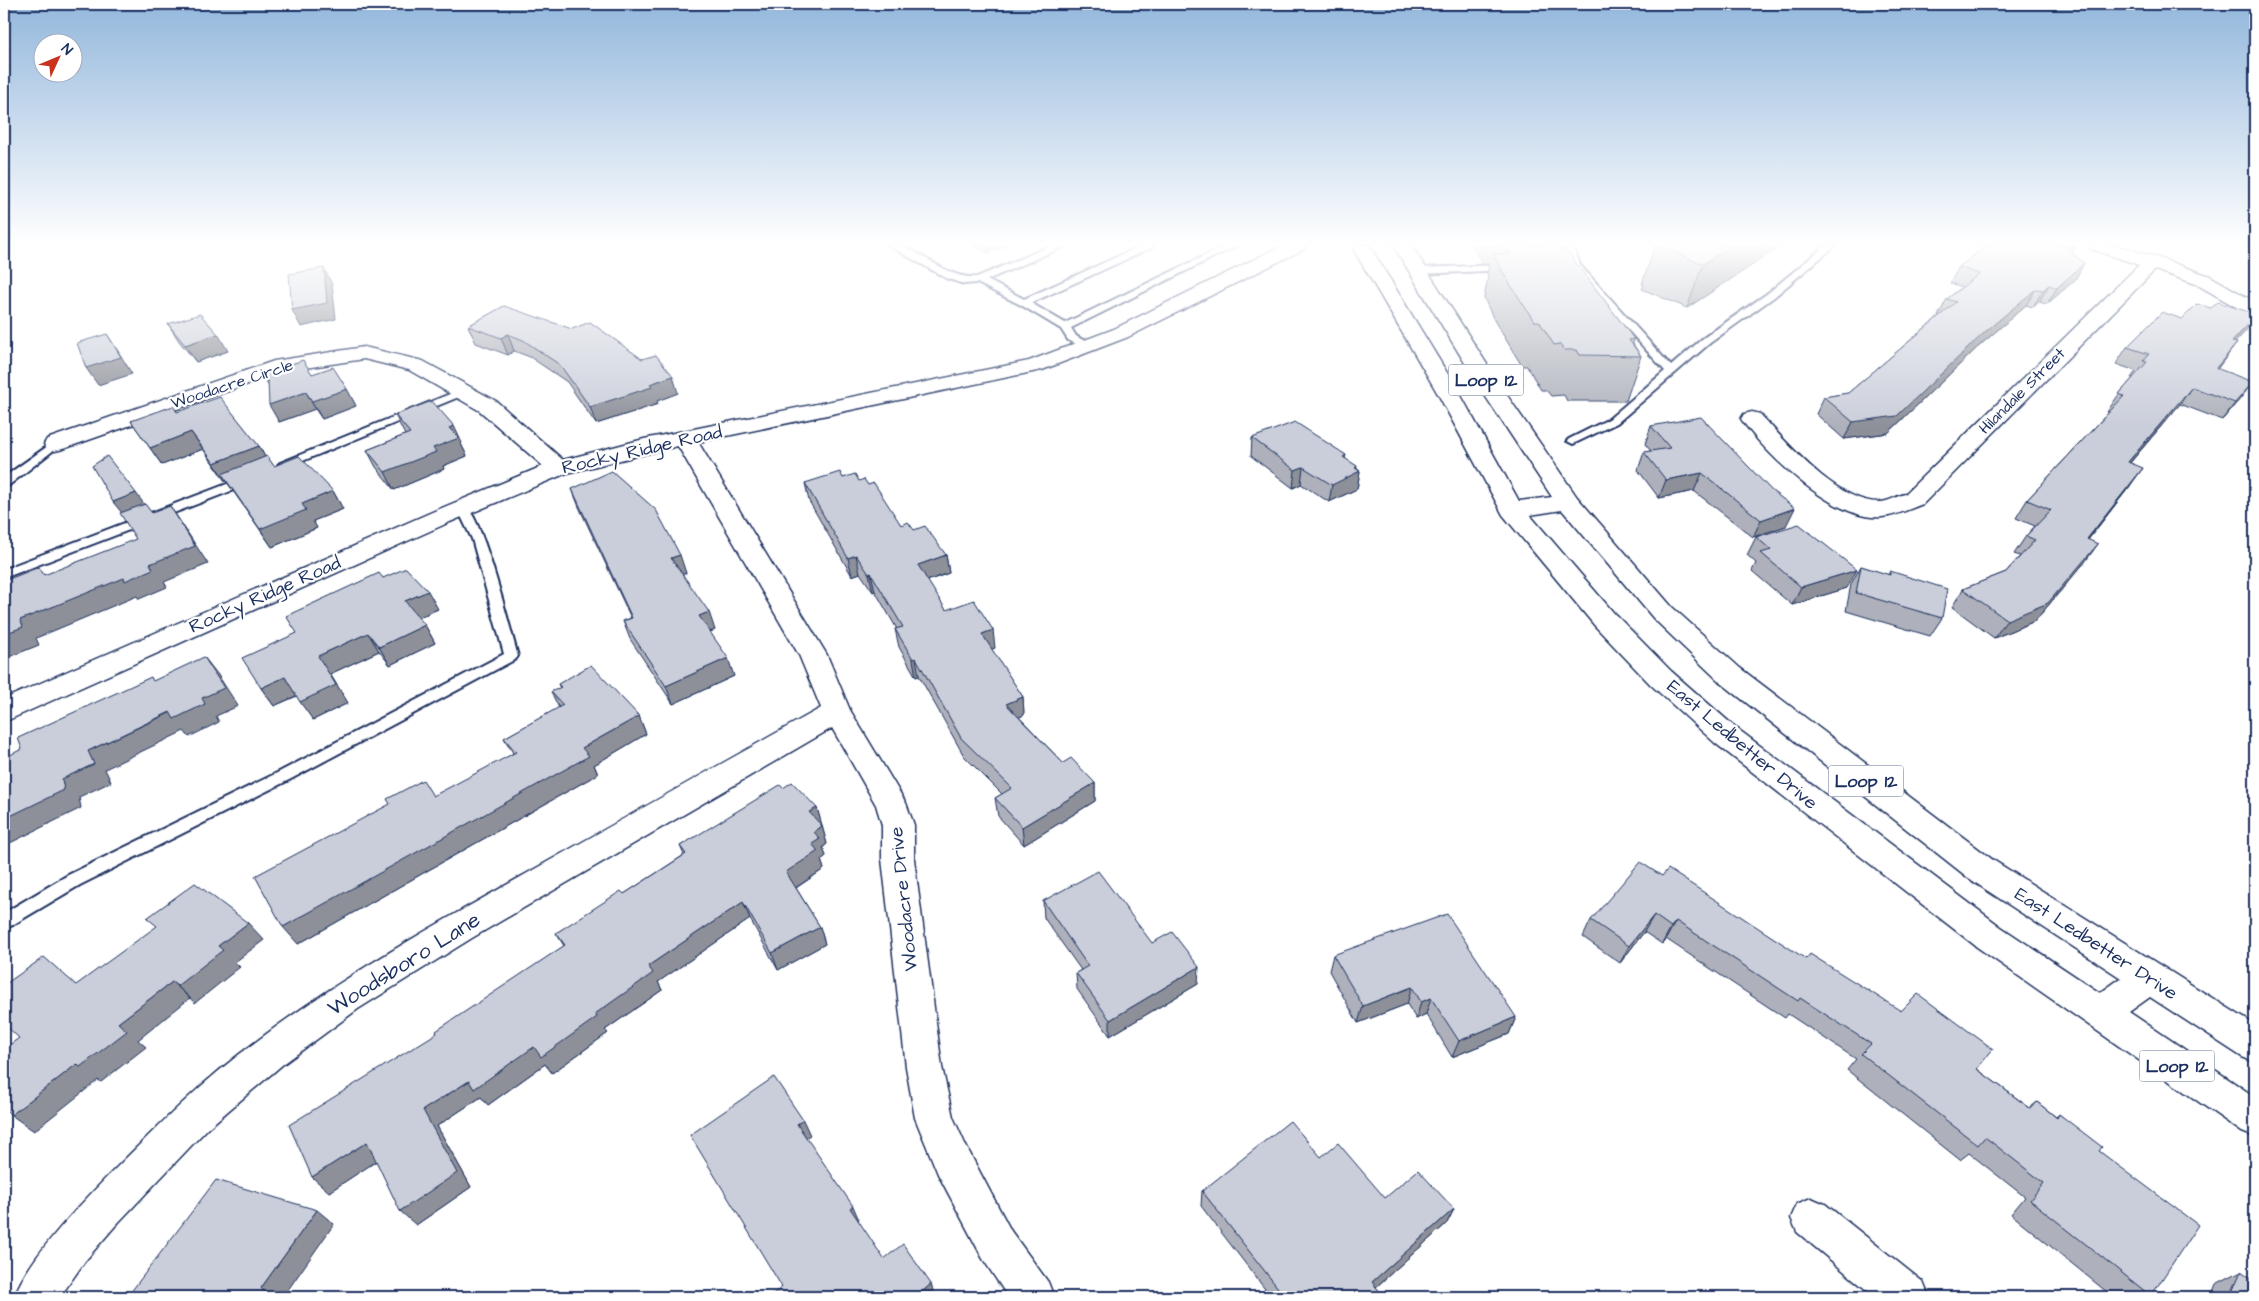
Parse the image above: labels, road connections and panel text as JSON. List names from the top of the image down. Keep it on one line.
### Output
{"streets":{"street":["Loop 12","Woodacre Circle","Hilandale Street","Rocky Ridge Road","East Ledbetter Drive","Woodacre Drive","Woodsboro Lane"]},"crossings":[["Woodacre Circle","Rocky Ridge Road"],["Rocky Ridge Road","Woodacre Drive"],["Woodacre Drive","Woodsboro Lane"]],"north":"top right"}
